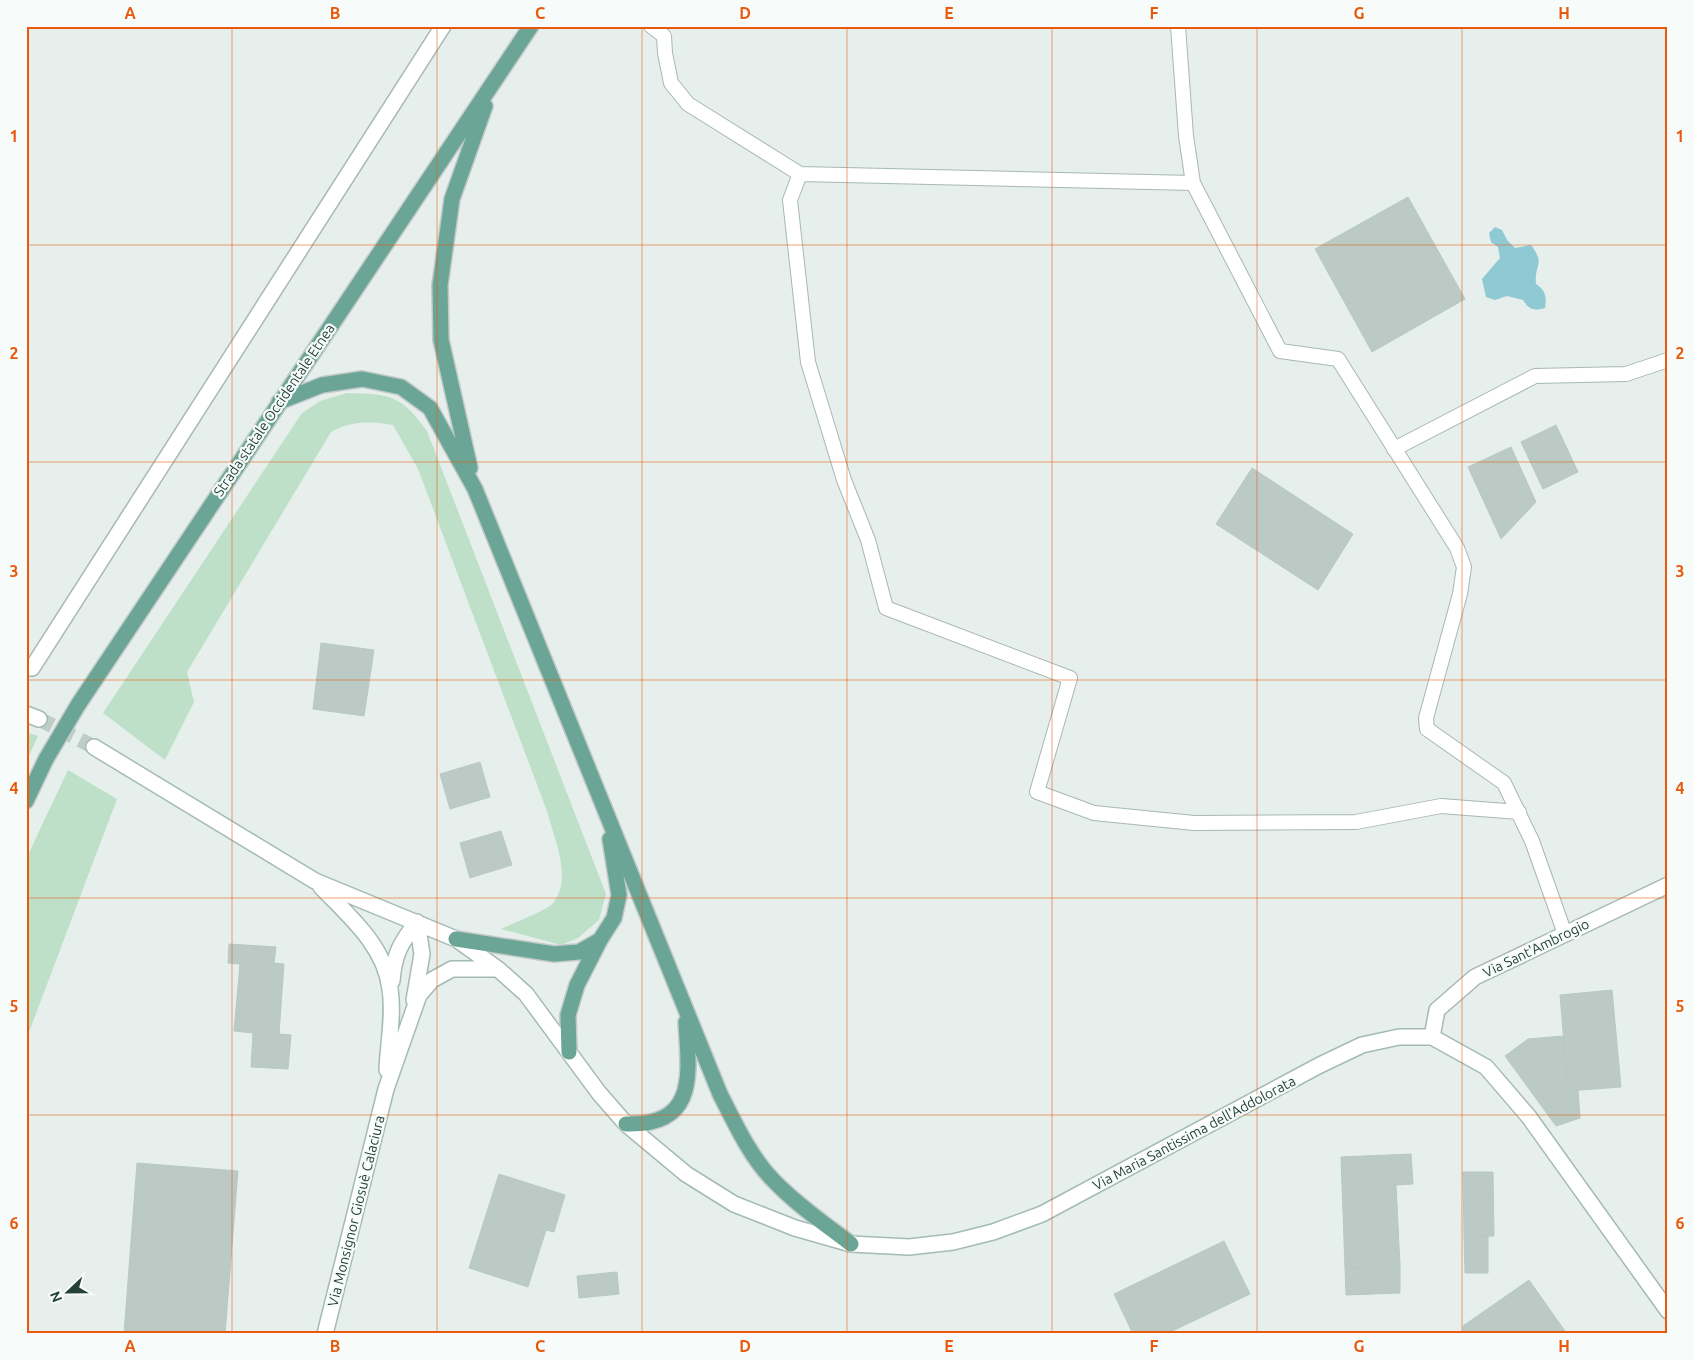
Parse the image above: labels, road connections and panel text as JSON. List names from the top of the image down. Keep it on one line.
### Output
{"streets":{"main road":["Strada statale Occidentale Etnea"],"street":["Via Sant'Ambrogio","Via Maria Santissima dell'Addolorata","Via Monsignor Giosuè Calaciura"]},"crossings":[["Via Sant'Ambrogio","Via Maria Santissima dell'Addolorata"]],"north":"left","grid":{"columns":["A","B","C","D","E","F","G","H"],"rows":["1","2","3","4","5","6"]}}
